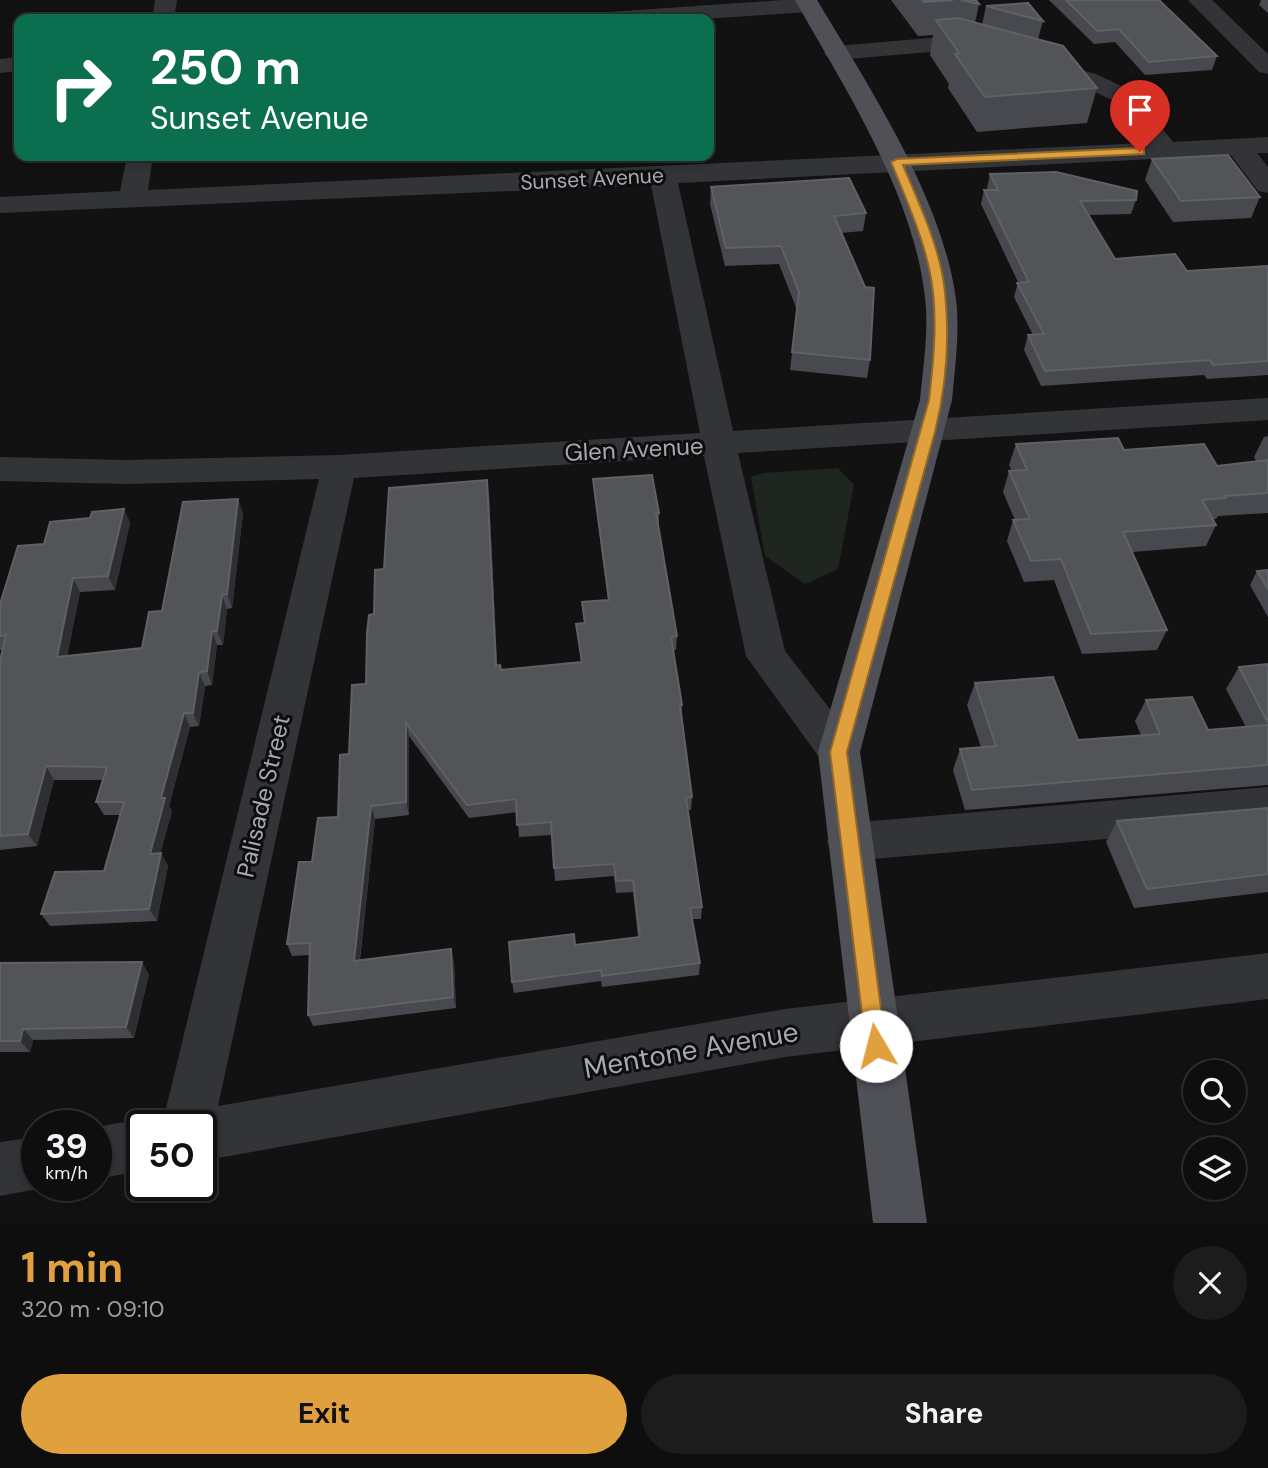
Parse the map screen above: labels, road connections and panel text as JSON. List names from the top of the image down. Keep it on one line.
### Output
{"streets":{"street":["Sunset Avenue","Glen Avenue","Palisade Street","Mentone Avenue"]},"crossings":[["Glen Avenue","Palisade Street"]],"page":{"turn":["250 m","Sunset Avenue"],"speed":"39 km/h","limit":"50","heading":["1 min","320 m · 09:10"],"buttons":["Exit","Share"]}}
